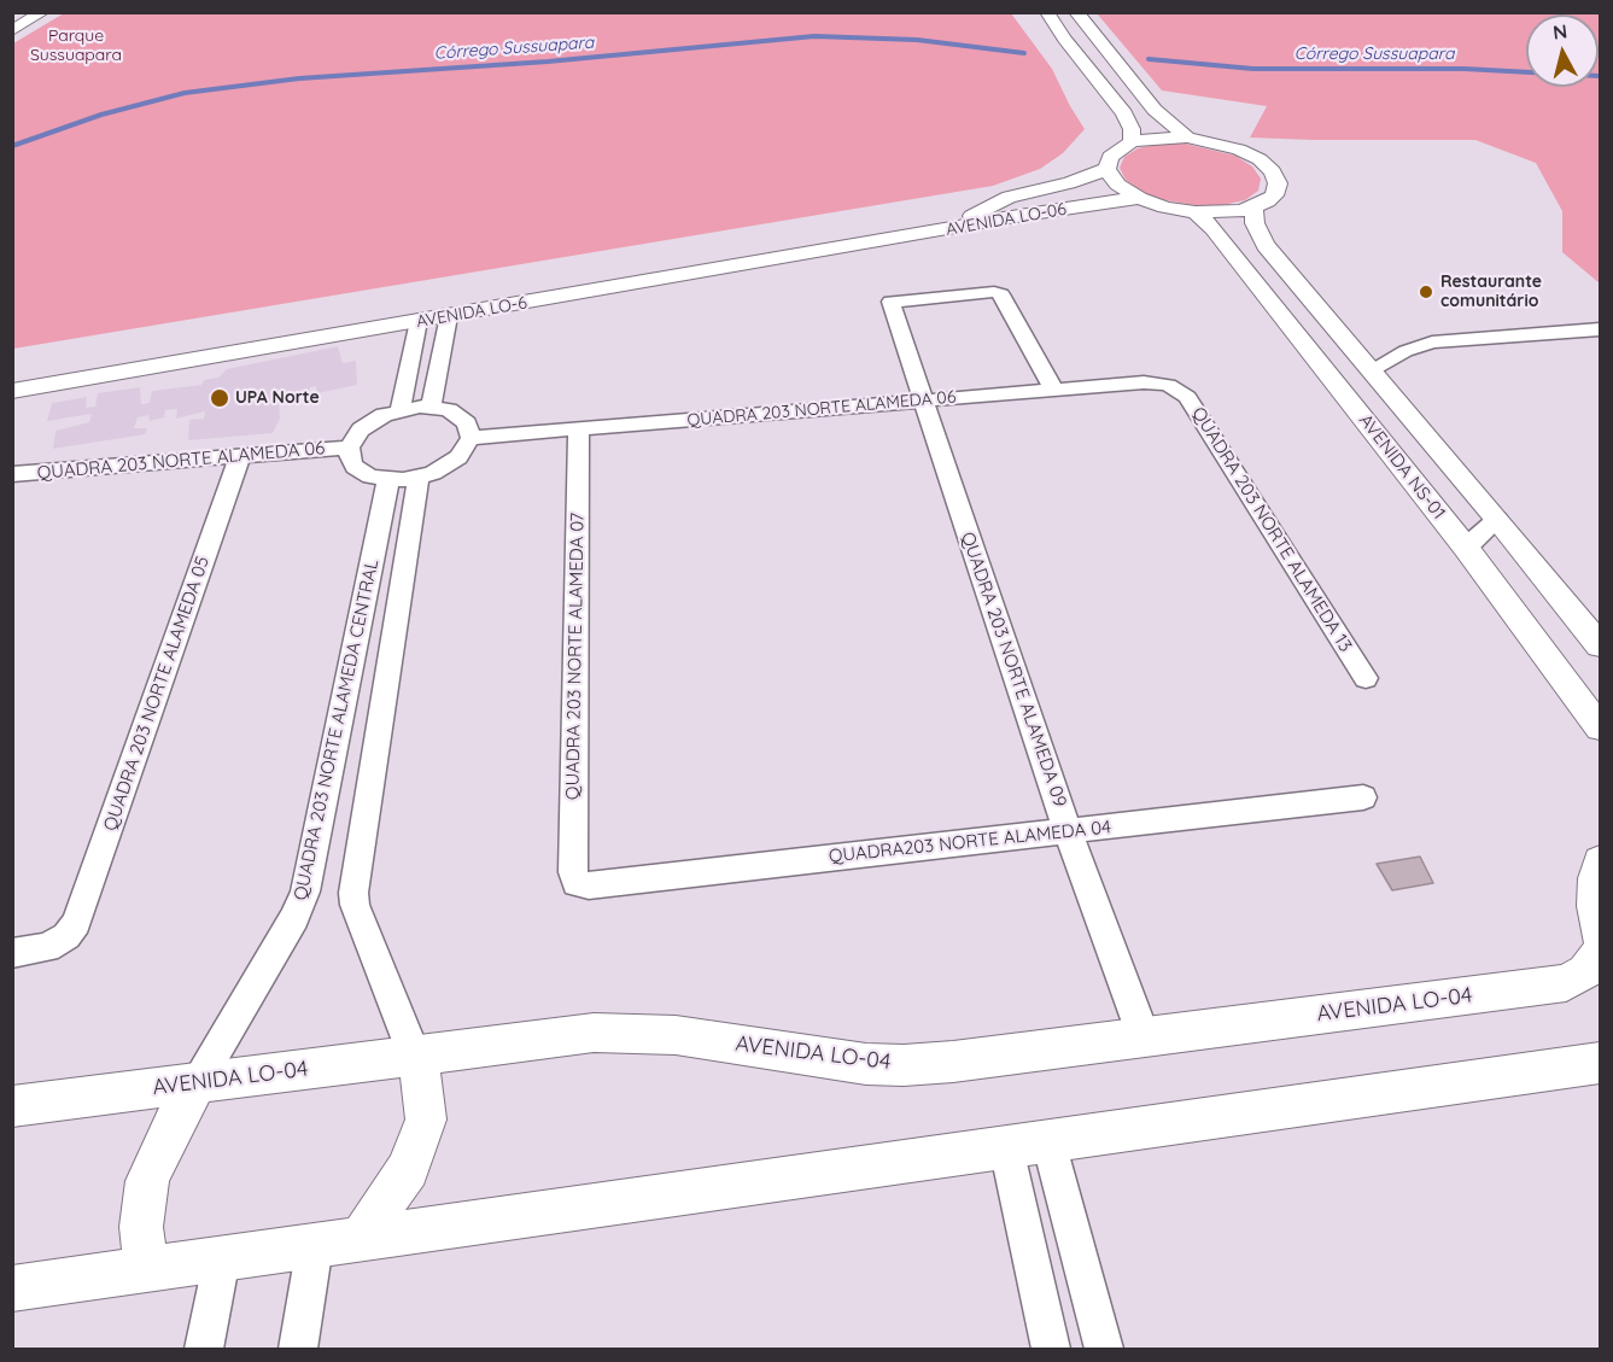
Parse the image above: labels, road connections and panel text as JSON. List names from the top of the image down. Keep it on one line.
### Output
{"streets":{"street":["AVENIDA LO-06","AVENIDA LO-6","QUADRA 203 NORTE ALAMEDA 06","AVENIDA NS-01","QUADRA 203 NORTE ALAMEDA 13","QUADRA 203 NORTE ALAMEDA 07","QUADRA 203 NORTE ALAMEDA 09","QUADRA 203 NORTE ALAMEDA 05","QUADRA 203 NORTE ALAMEDA CENTRAL","QUADRA203 NORTE ALAMEDA 04","AVENIDA LO-04"]},"crossings":[["AVENIDA LO-06","AVENIDA LO-6"],["QUADRA 203 NORTE ALAMEDA 06","QUADRA 203 NORTE ALAMEDA 13"],["QUADRA 203 NORTE ALAMEDA 06","QUADRA 203 NORTE ALAMEDA 07"],["QUADRA 203 NORTE ALAMEDA 06","QUADRA 203 NORTE ALAMEDA 09"],["QUADRA 203 NORTE ALAMEDA 06","QUADRA 203 NORTE ALAMEDA 05"],["QUADRA 203 NORTE ALAMEDA 06","QUADRA 203 NORTE ALAMEDA CENTRAL"],["QUADRA 203 NORTE ALAMEDA 07","QUADRA203 NORTE ALAMEDA 04"],["QUADRA 203 NORTE ALAMEDA 09","QUADRA203 NORTE ALAMEDA 04"],["QUADRA 203 NORTE ALAMEDA 09","AVENIDA LO-04"],["QUADRA 203 NORTE ALAMEDA CENTRAL","AVENIDA LO-04"]],"water":["Córrego Sussuapara"],"parks":["Parque Sussuapara"],"places":["Restaurante comunitário","UPA Norte"],"north":"top"}
